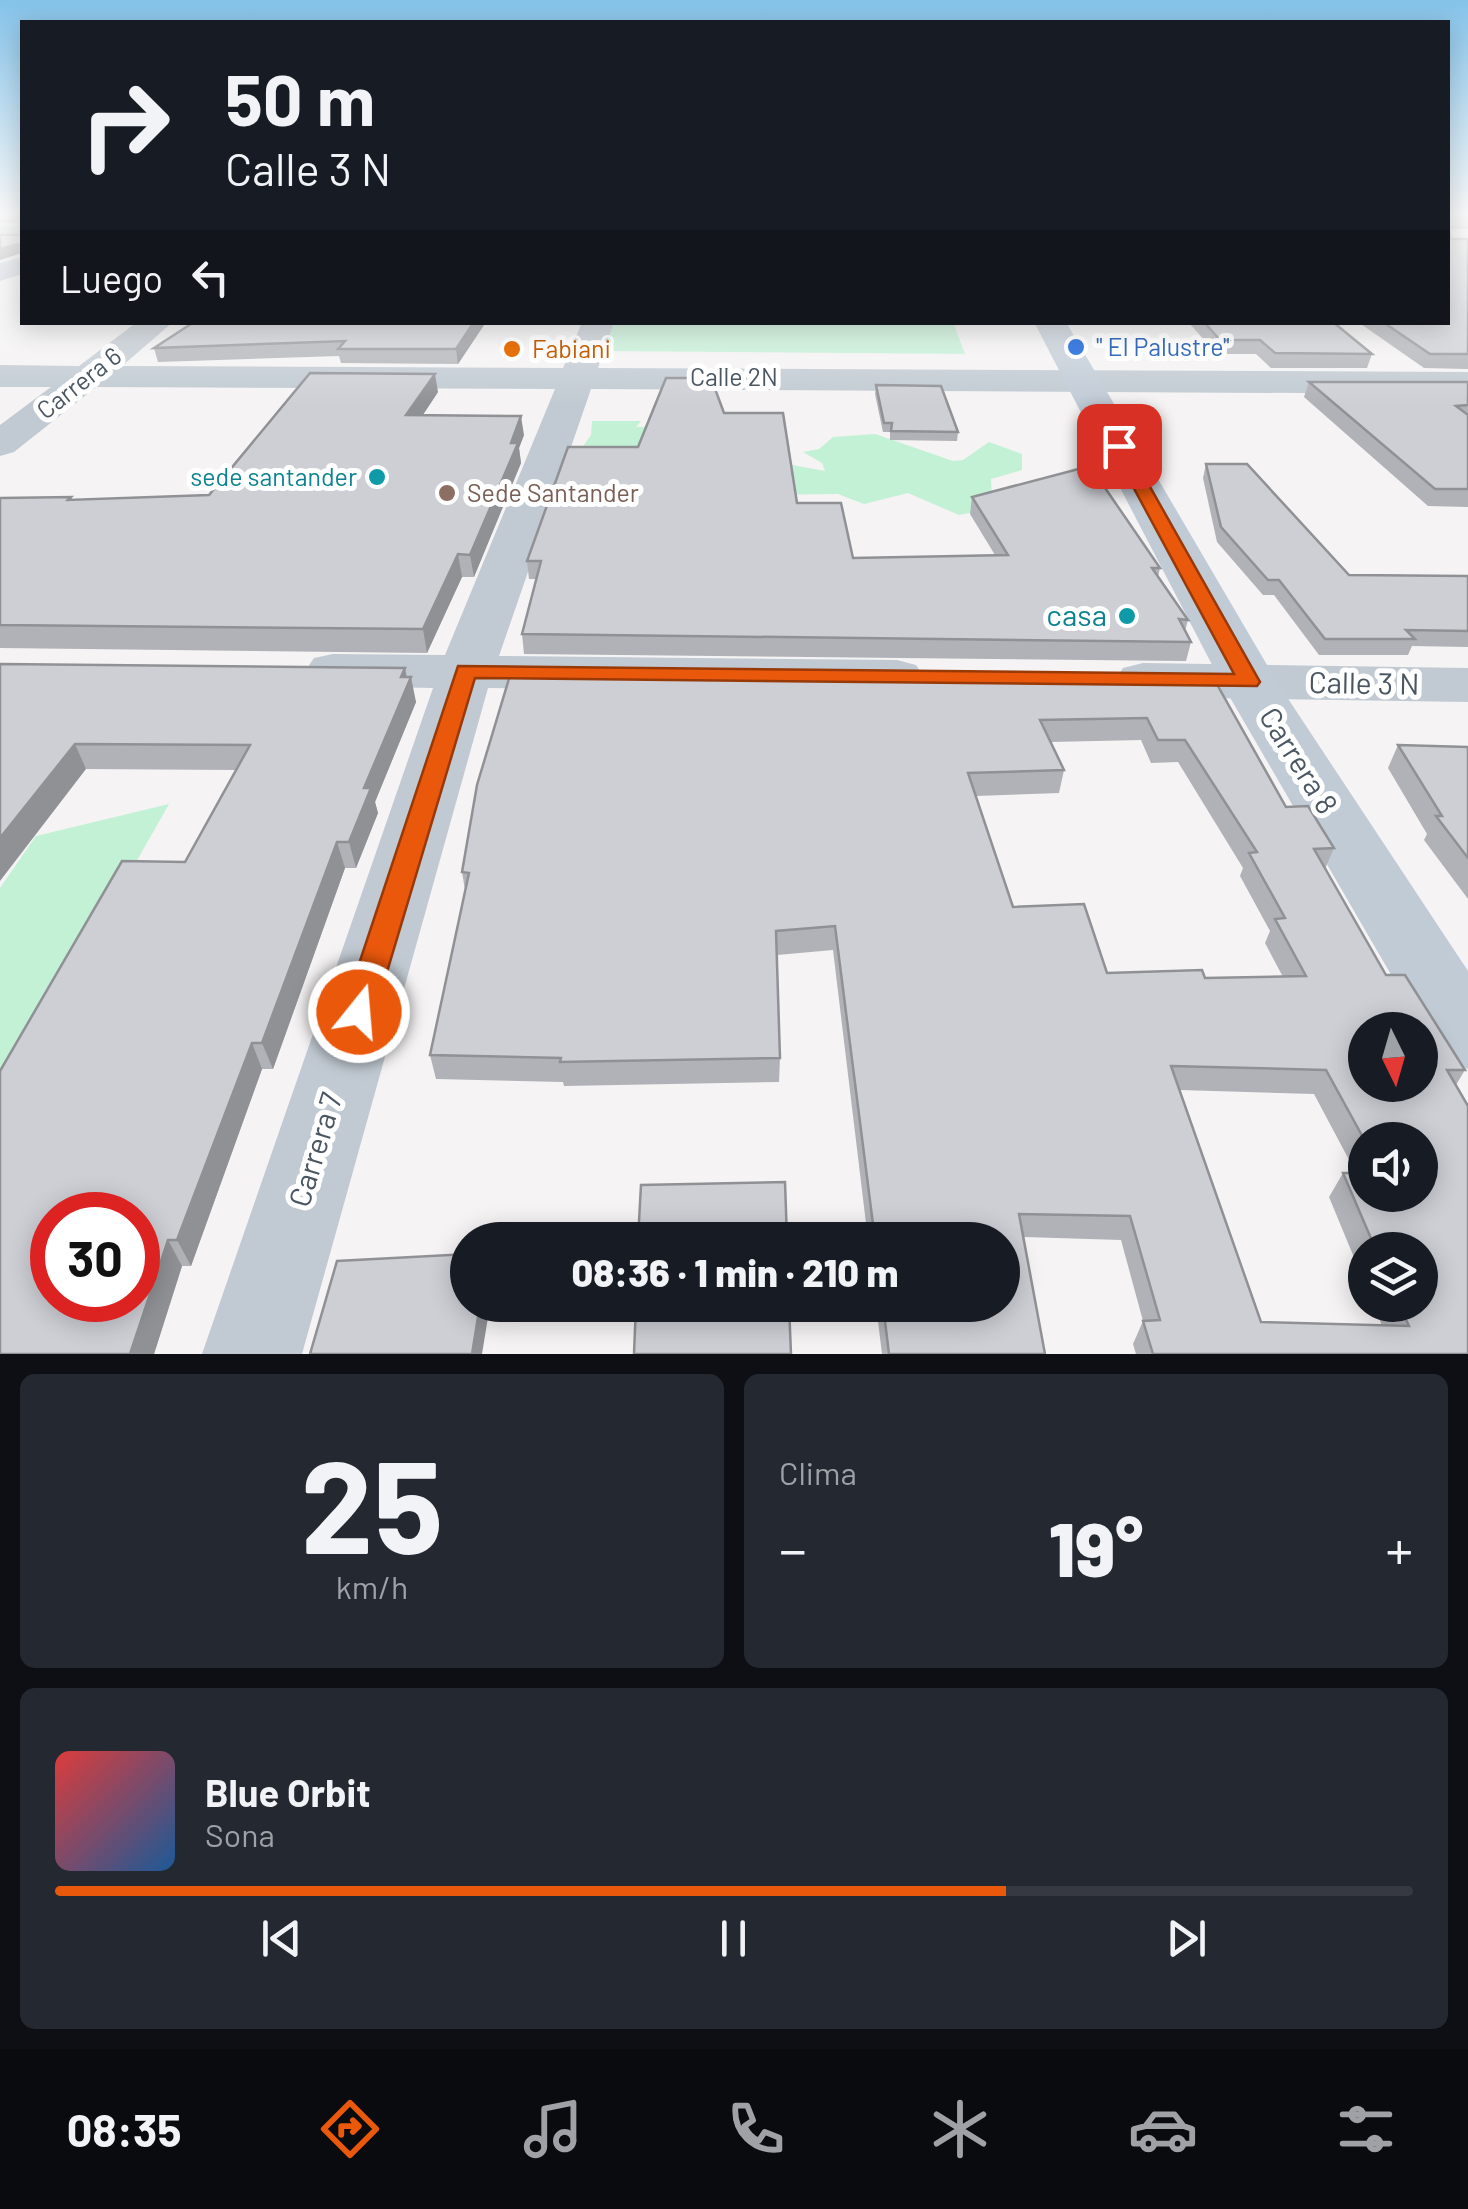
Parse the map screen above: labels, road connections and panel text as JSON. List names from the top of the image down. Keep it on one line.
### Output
{"streets":{"street":["Calle 2N","Carrera 6","Calle 3 N","Carrera 8","Carrera 7"]},"crossings":[["Calle 2N","Carrera 6"],["Calle 2N","Carrera 8"],["Calle 2N","Carrera 7"],["Calle 3 N","Carrera 8"]],"places":["\" El Palustre\"","Fabiani","sede santander","Sede Santander","casa"],"north":"bottom","page":{"turn":["50 m","Calle 3 N"],"then":"Luego","limit":"30","trip":"08:36 · 1 min · 210 m","tile":[["25","km/h"],"Clima"],"heat":["−","19°","+"],"song":["Blue Orbit","Sona"],"tabs":"08:35"}}
